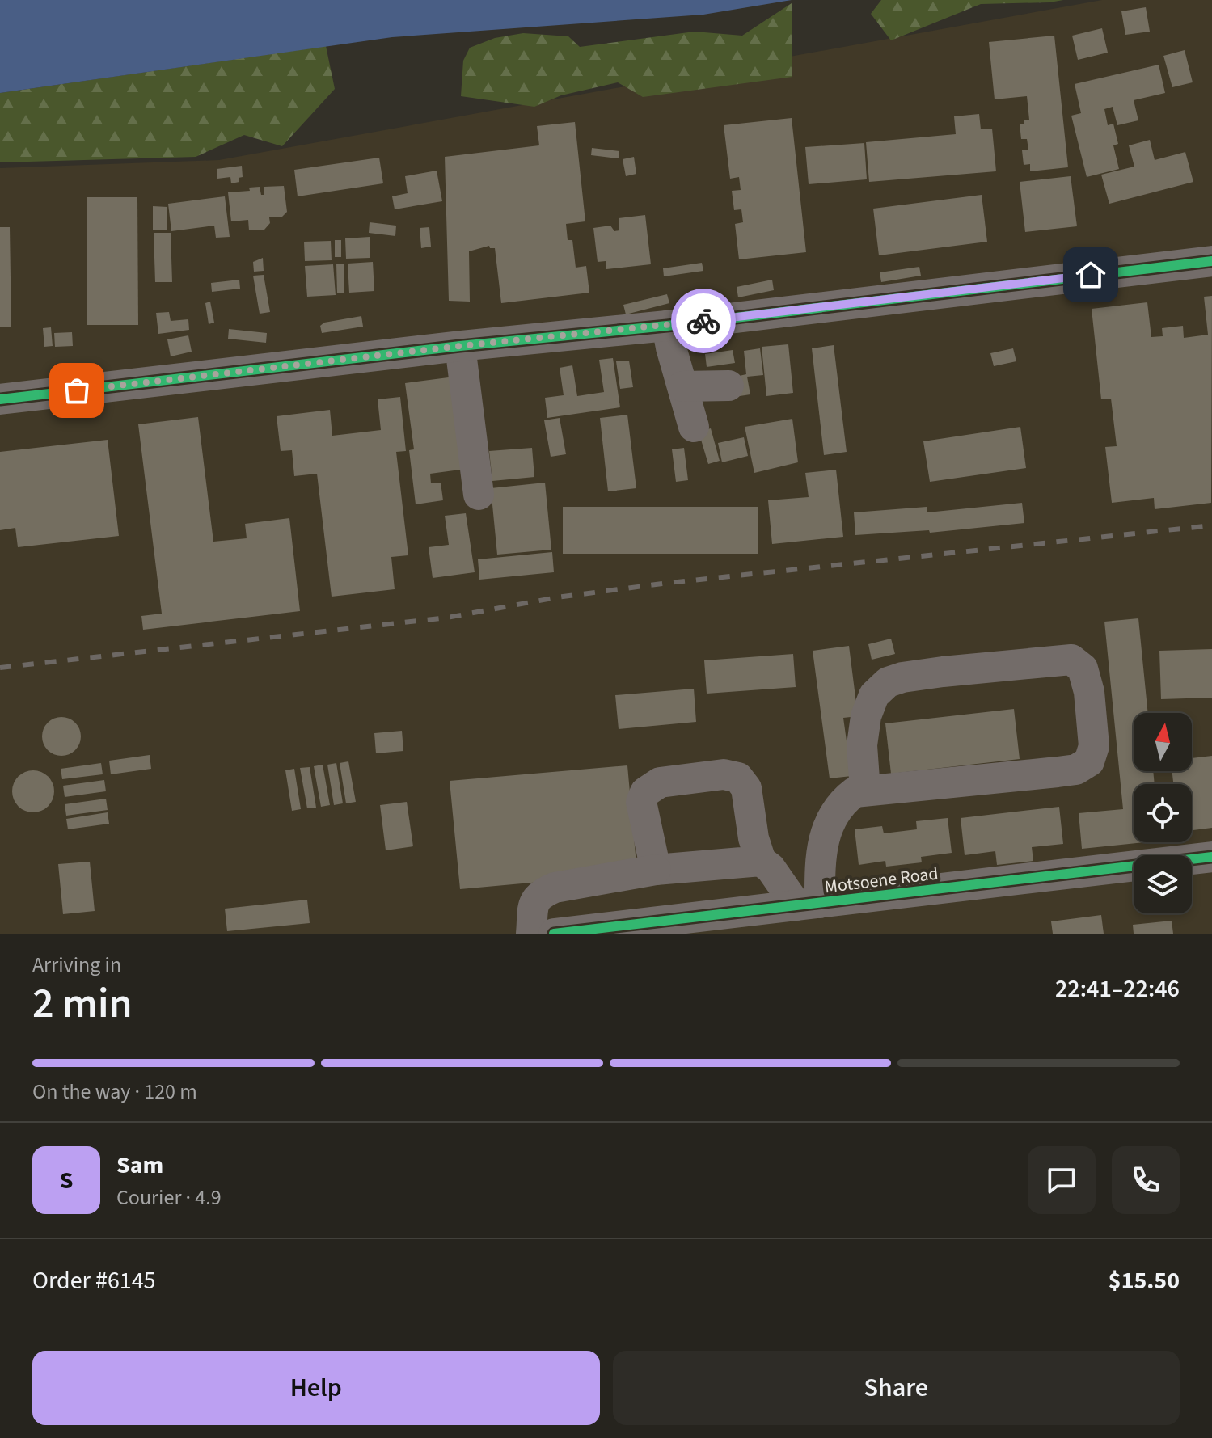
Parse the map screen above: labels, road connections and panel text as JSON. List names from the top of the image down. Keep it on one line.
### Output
{"streets":{"street":["Motsoene Road"]},"north":"top","page":{"heading":["2 min","Arriving in","22:41–22:46"],"panel":["Sam","Courier · 4.9","Order #6145","$15.50"],"bar":"On the way · 120 m","round":"S","buttons":["Help","Share"]}}
